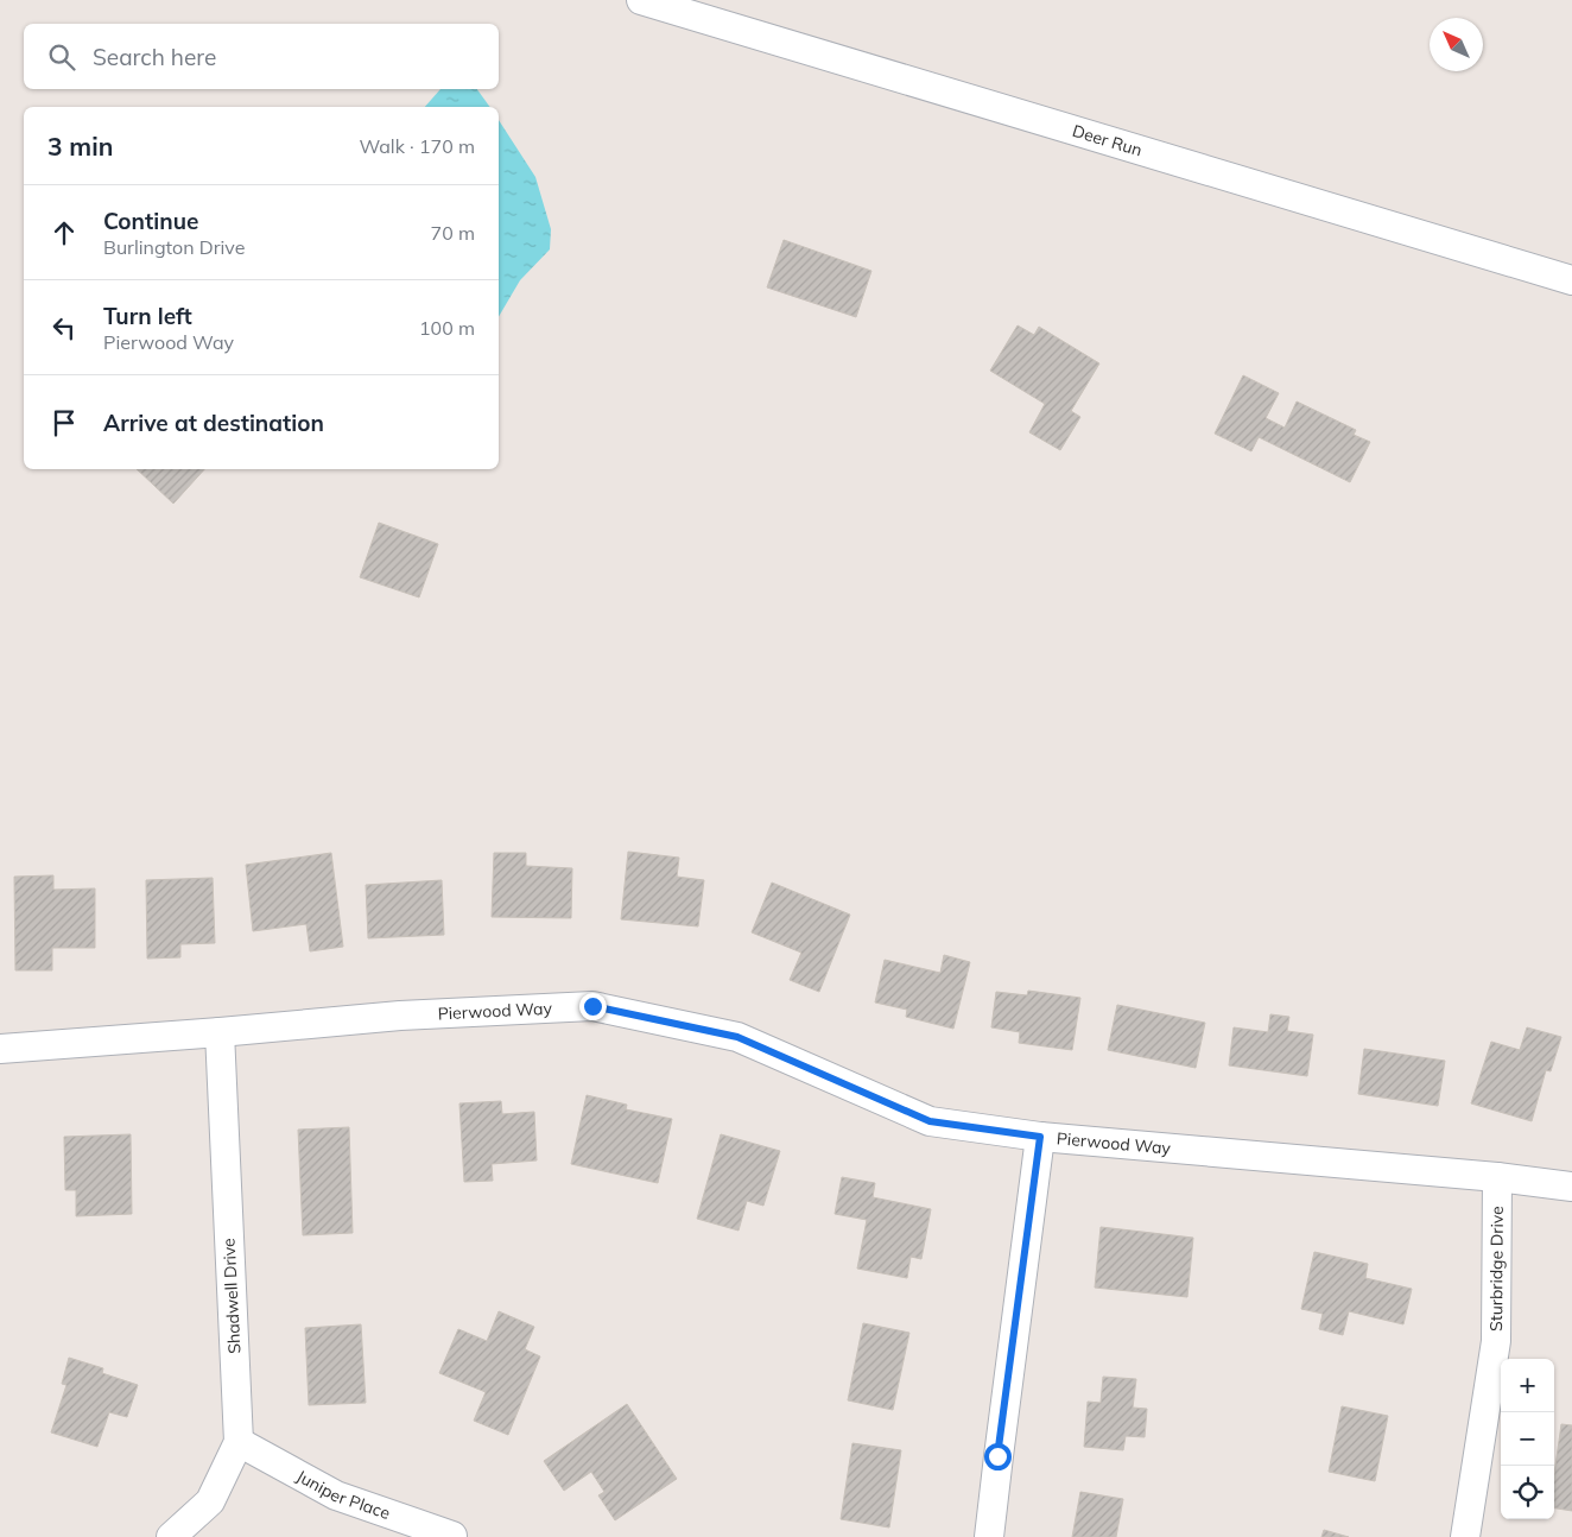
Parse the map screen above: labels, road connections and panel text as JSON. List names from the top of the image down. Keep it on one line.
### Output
{"streets":{"street":["Deer Run","Pierwood Way","Sturbridge Drive","Shadwell Drive","Juniper Place"]},"crossings":[["Pierwood Way","Sturbridge Drive"],["Pierwood Way","Shadwell Drive"],["Shadwell Drive","Juniper Place"]],"north":"top left","page":{"search":"Search here","heading":["3 min","Walk · 170 m"],"list":[["Continue","Burlington Drive","70 m"],["Turn left","Pierwood Way","100 m"],"Arrive at destination"],"map_buttons":["+","−"]}}
